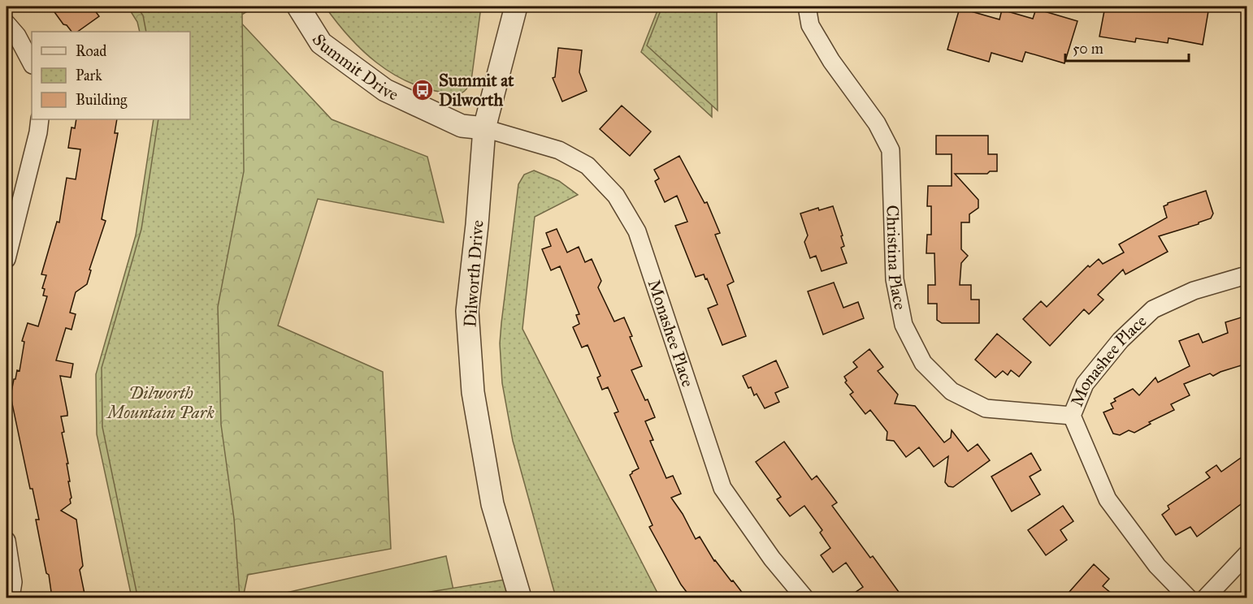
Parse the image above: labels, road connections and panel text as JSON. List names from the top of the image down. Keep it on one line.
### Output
{"streets":{"street":["Summit Drive","Christina Place","Dilworth Drive","Monashee Place"]},"crossings":[["Summit Drive","Dilworth Drive"],["Summit Drive","Monashee Place"],["Christina Place","Monashee Place"],["Dilworth Drive","Monashee Place"]],"parks":["Dilworth Mountain Park"],"places":{"bus stop":["Summit at Dilworth"]},"legend":["Road","Park","Building"],"scale_bar":"50 m"}
